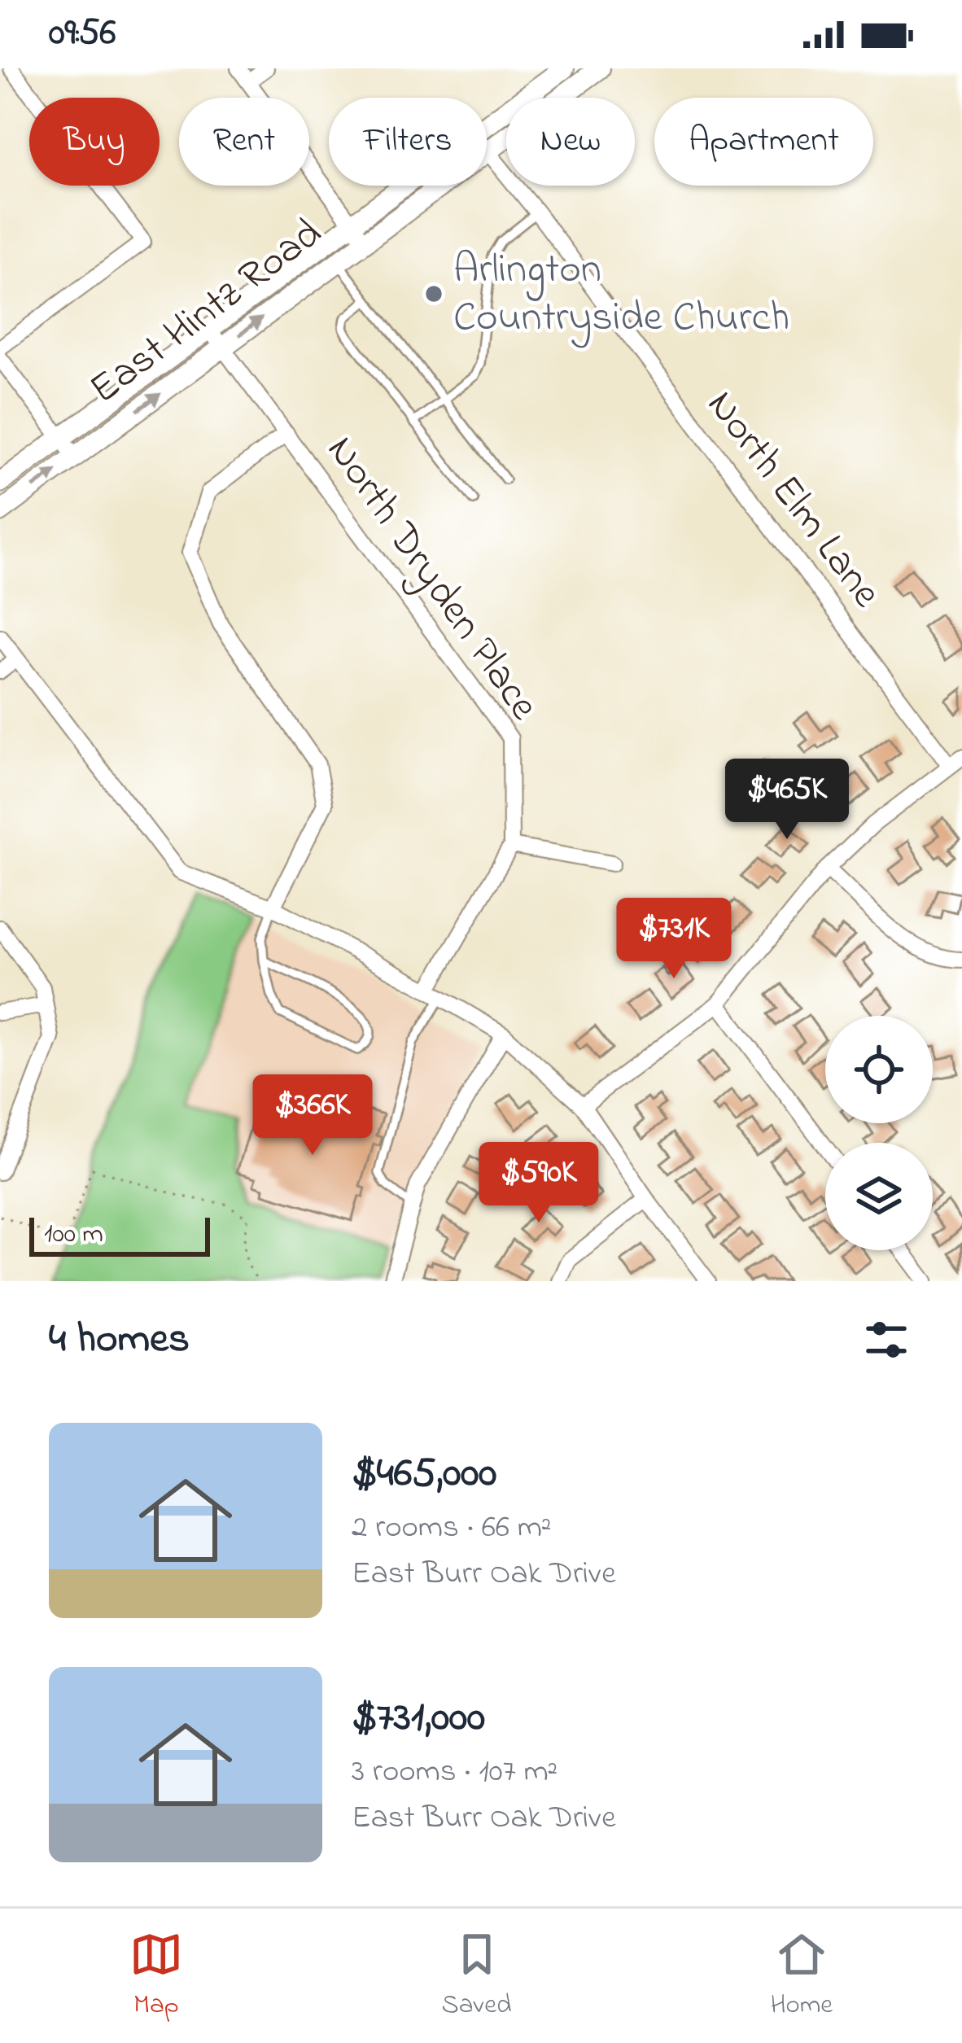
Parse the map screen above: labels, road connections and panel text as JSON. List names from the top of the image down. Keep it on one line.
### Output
{"streets":{"main road":["East Hintz Road"],"street":["North Elm Lane","North Dryden Place"]},"crossings":[["East Hintz Road","North Elm Lane"],["East Hintz Road","North Dryden Place"]],"places":["Arlington Countryside Church"],"scale_bar":"100 m","page":{"status":"09:56","chip":["Buy","Rent","Filters","New","Apartment"],"price":["$465K","$731K","$366K","$590K"],"scale":"100 m","heading":"4 homes","list":[{"name":"$465,000","note":"2 rooms · 66 m² · East Burr Oak Drive"},{"name":"$731,000","note":"3 rooms · 107 m² · East Burr Oak Drive"}],"tabs":["Map","Saved","Home"]}}
